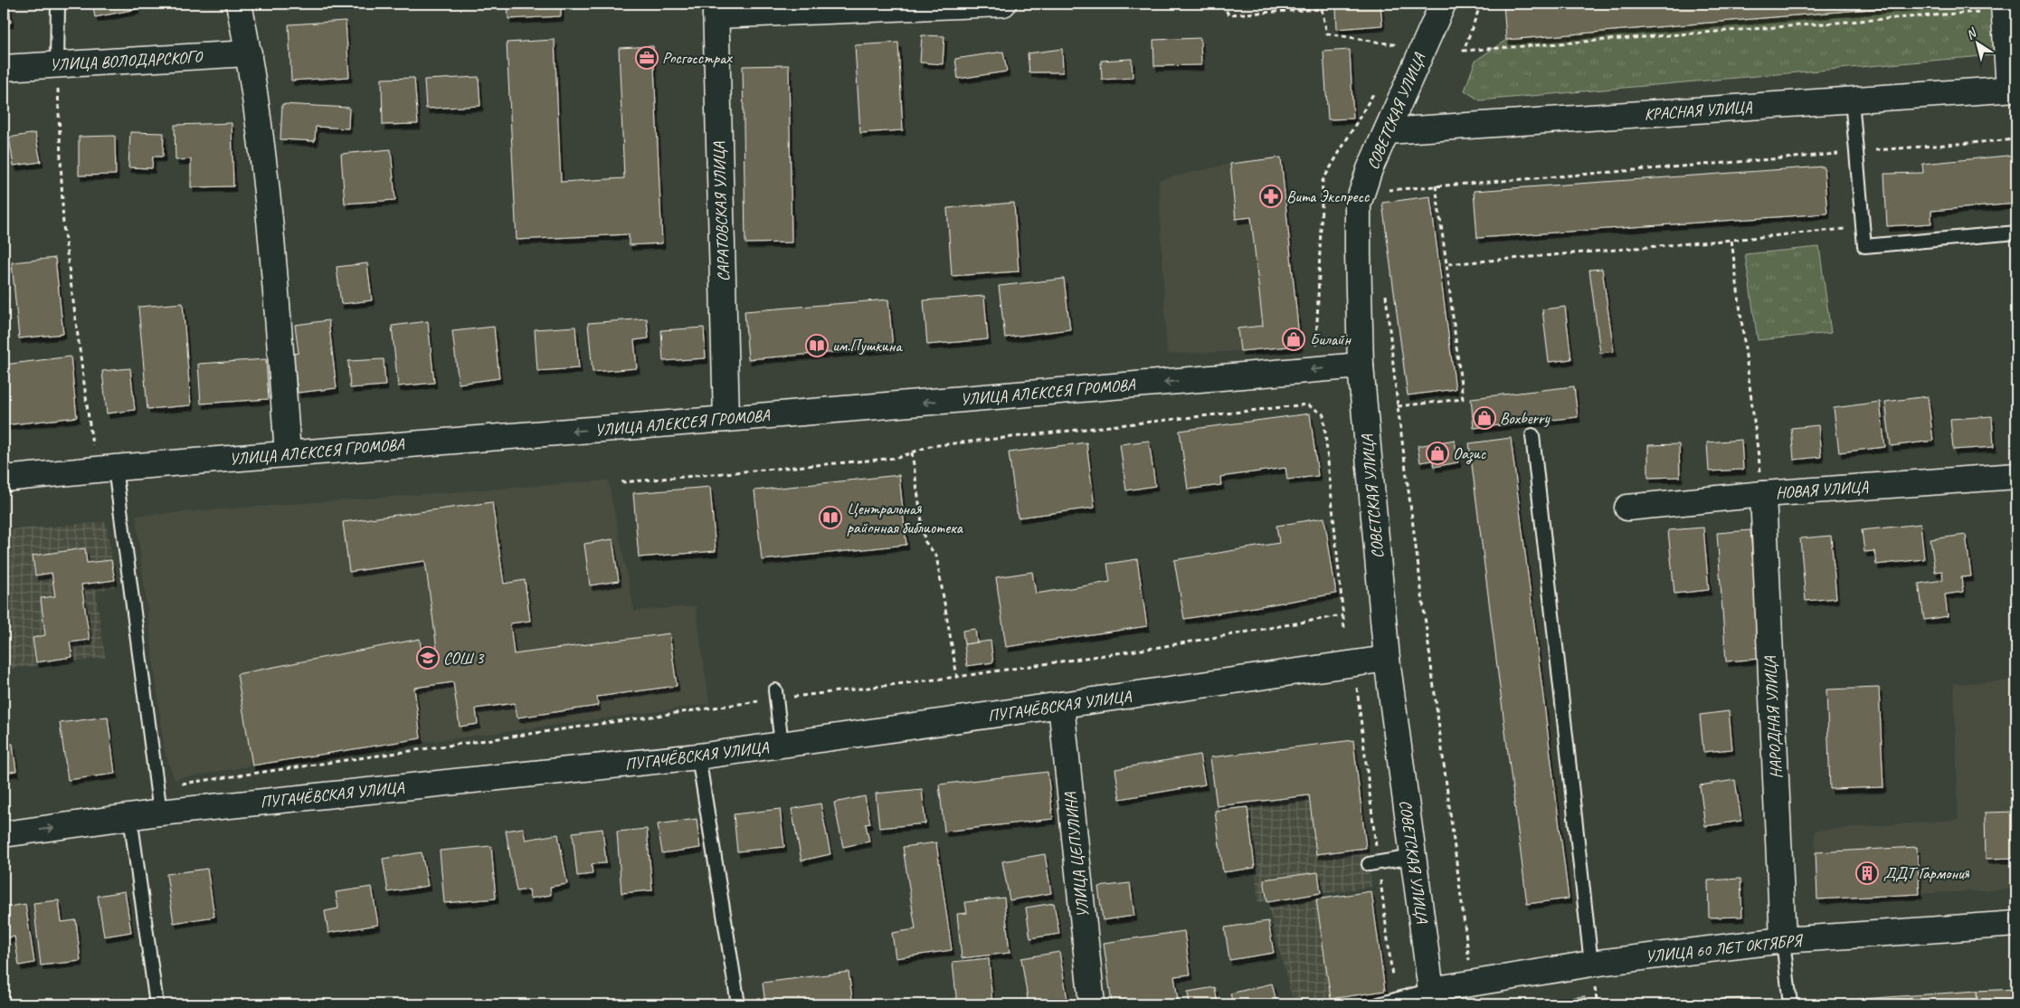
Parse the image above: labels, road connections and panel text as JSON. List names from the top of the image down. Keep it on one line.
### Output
{"streets":{"street":["УЛИЦА ВОЛОДАРСКОГО","КРАСНАЯ УЛИЦА","СОВЕТСКАЯ УЛИЦА","САРАТОВСКАЯ УЛИЦА","УЛИЦА АЛЕКСЕЯ ГРОМОВА","НОВАЯ УЛИЦА","ПУГАЧЁВСКАЯ УЛИЦА","НАРОДНАЯ УЛИЦА","УЛИЦА ЦЕПУЛИНА","УЛИЦА 60 ЛЕТ ОКТЯБРЯ"]},"crossings":[["КРАСНАЯ УЛИЦА","СОВЕТСКАЯ УЛИЦА"],["СОВЕТСКАЯ УЛИЦА","УЛИЦА АЛЕКСЕЯ ГРОМОВА"],["СОВЕТСКАЯ УЛИЦА","ПУГАЧЁВСКАЯ УЛИЦА"],["СОВЕТСКАЯ УЛИЦА","УЛИЦА 60 ЛЕТ ОКТЯБРЯ"],["САРАТОВСКАЯ УЛИЦА","УЛИЦА АЛЕКСЕЯ ГРОМОВА"],["НОВАЯ УЛИЦА","НАРОДНАЯ УЛИЦА"],["ПУГАЧЁВСКАЯ УЛИЦА","УЛИЦА ЦЕПУЛИНА"],["НАРОДНАЯ УЛИЦА","УЛИЦА 60 ЛЕТ ОКТЯБРЯ"]],"one_way":["УЛИЦА АЛЕКСЕЯ ГРОМОВА"],"places":{"office":["Росгосстрах"],"pharmacy":["Вита Экспресс"],"shop":["Билайн","Boxberry","Оазис"],"library":["им.Пушкина","Центральная районная библиотека"],"school or university":["СОШ 3"],"building":["ДДТ Гармония"]},"north":"top left"}
